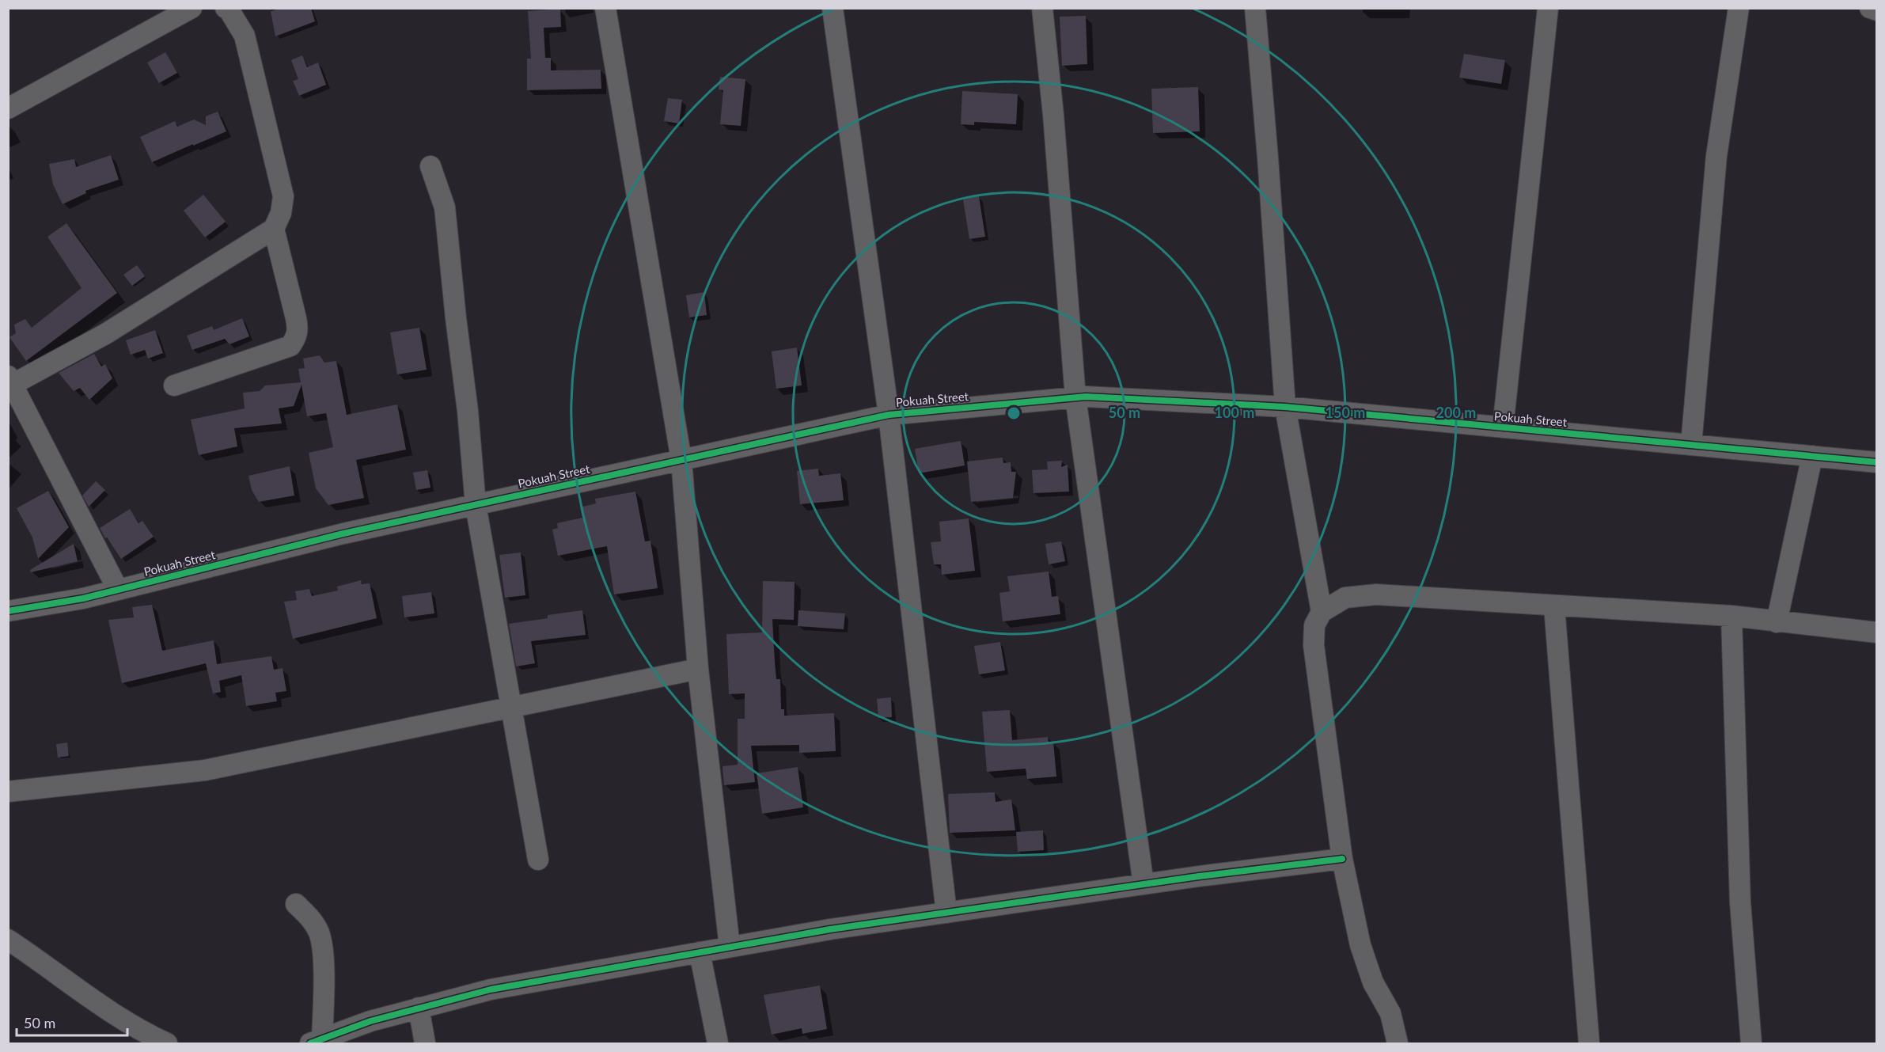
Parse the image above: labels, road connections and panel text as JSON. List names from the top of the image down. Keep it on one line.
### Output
{"streets":{"street":["Pokuah Street"]},"scale_bar":"50 m","rings":["50 m","100 m","150 m","200 m"]}
